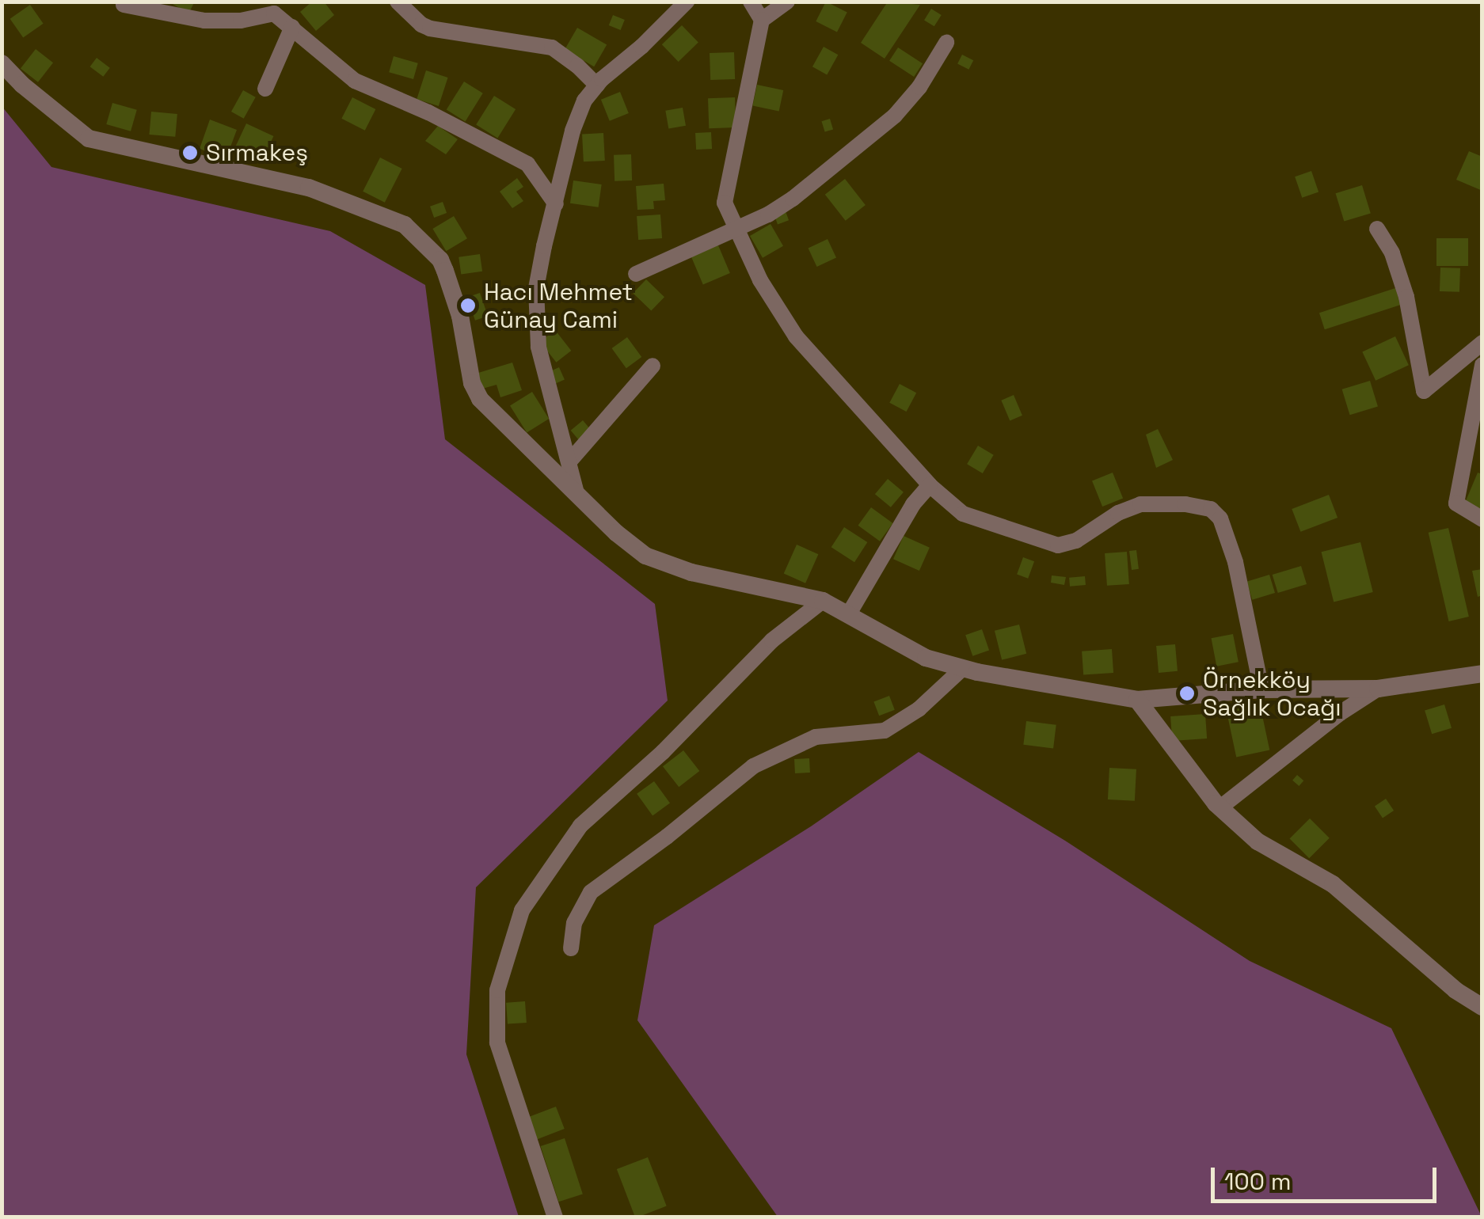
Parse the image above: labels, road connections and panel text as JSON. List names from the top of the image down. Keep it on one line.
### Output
{"places":["Sırmakeş","Hacı Mehmet Günay Cami","Örnekköy Sağlık Ocağı"],"scale_bar":"100 m"}
